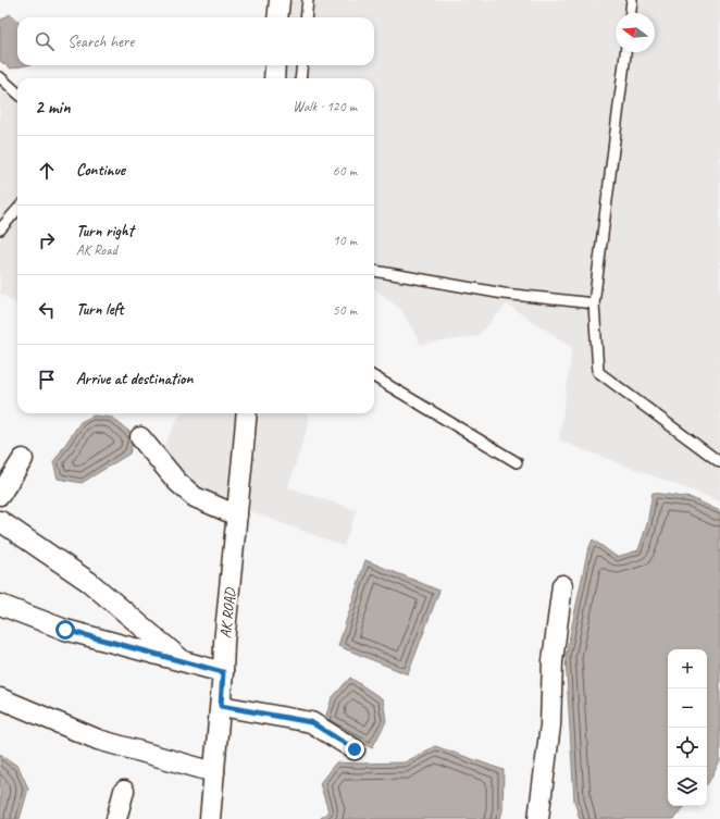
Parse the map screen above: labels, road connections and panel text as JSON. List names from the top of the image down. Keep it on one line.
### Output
{"streets":{"street":["AK ROAD"]},"north":"left","page":{"search":"Search here","heading":["2 min","Walk · 120 m"],"list":[["Continue","60 m"],["Turn right","AK Road","10 m"],["Turn left","50 m"],"Arrive at destination"],"map_buttons":["+","−"]}}
